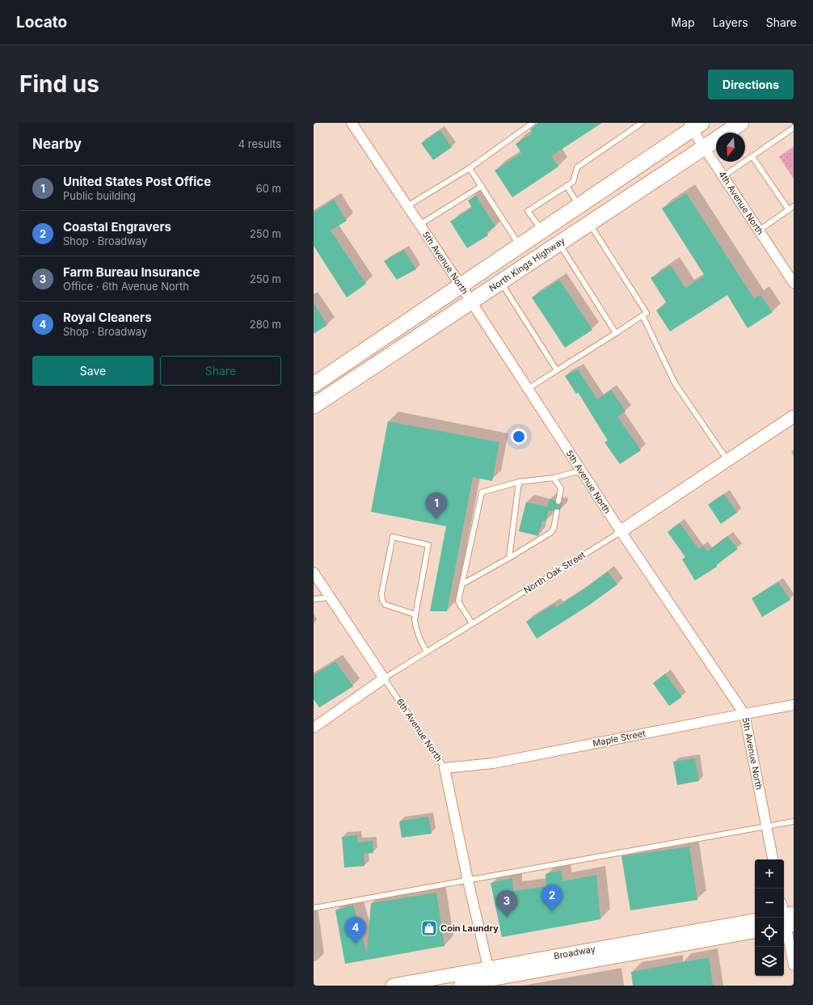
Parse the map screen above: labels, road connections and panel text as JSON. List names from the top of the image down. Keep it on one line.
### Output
{"streets":{"main road":["North Kings Highway","Broadway"],"street":["4th Avenue North","5th Avenue North","North Oak Street","6th Avenue North","Maple Street"]},"crossings":[["4th Avenue North","North Kings Highway"],["5th Avenue North","North Kings Highway"],["5th Avenue North","North Oak Street"],["5th Avenue North","Maple Street"],["North Oak Street","6th Avenue North"],["6th Avenue North","Maple Street"],["6th Avenue North","Broadway"]],"places":{"shop":["Coin Laundry"]},"north":"bottom","page":{"header":"Locato","nav":["Map","Layers","Share"],"buttons":["Directions",["Save","Share"]],"title":"Find us","heading":["Nearby","4 results"],"list":[{"mark":"1","name":"United States Post Office","note":"Public building","value":"60 m"},{"mark":"2","name":"Coastal Engravers","note":"Shop · Broadway","value":"250 m"},{"mark":"3","name":"Farm Bureau Insurance","note":"Office · 6th Avenue North","value":"250 m"},{"mark":"4","name":"Royal Cleaners","note":"Shop · Broadway","value":"280 m"}],"pins":["1","2","3","4"],"map_buttons":["+","−"]}}
